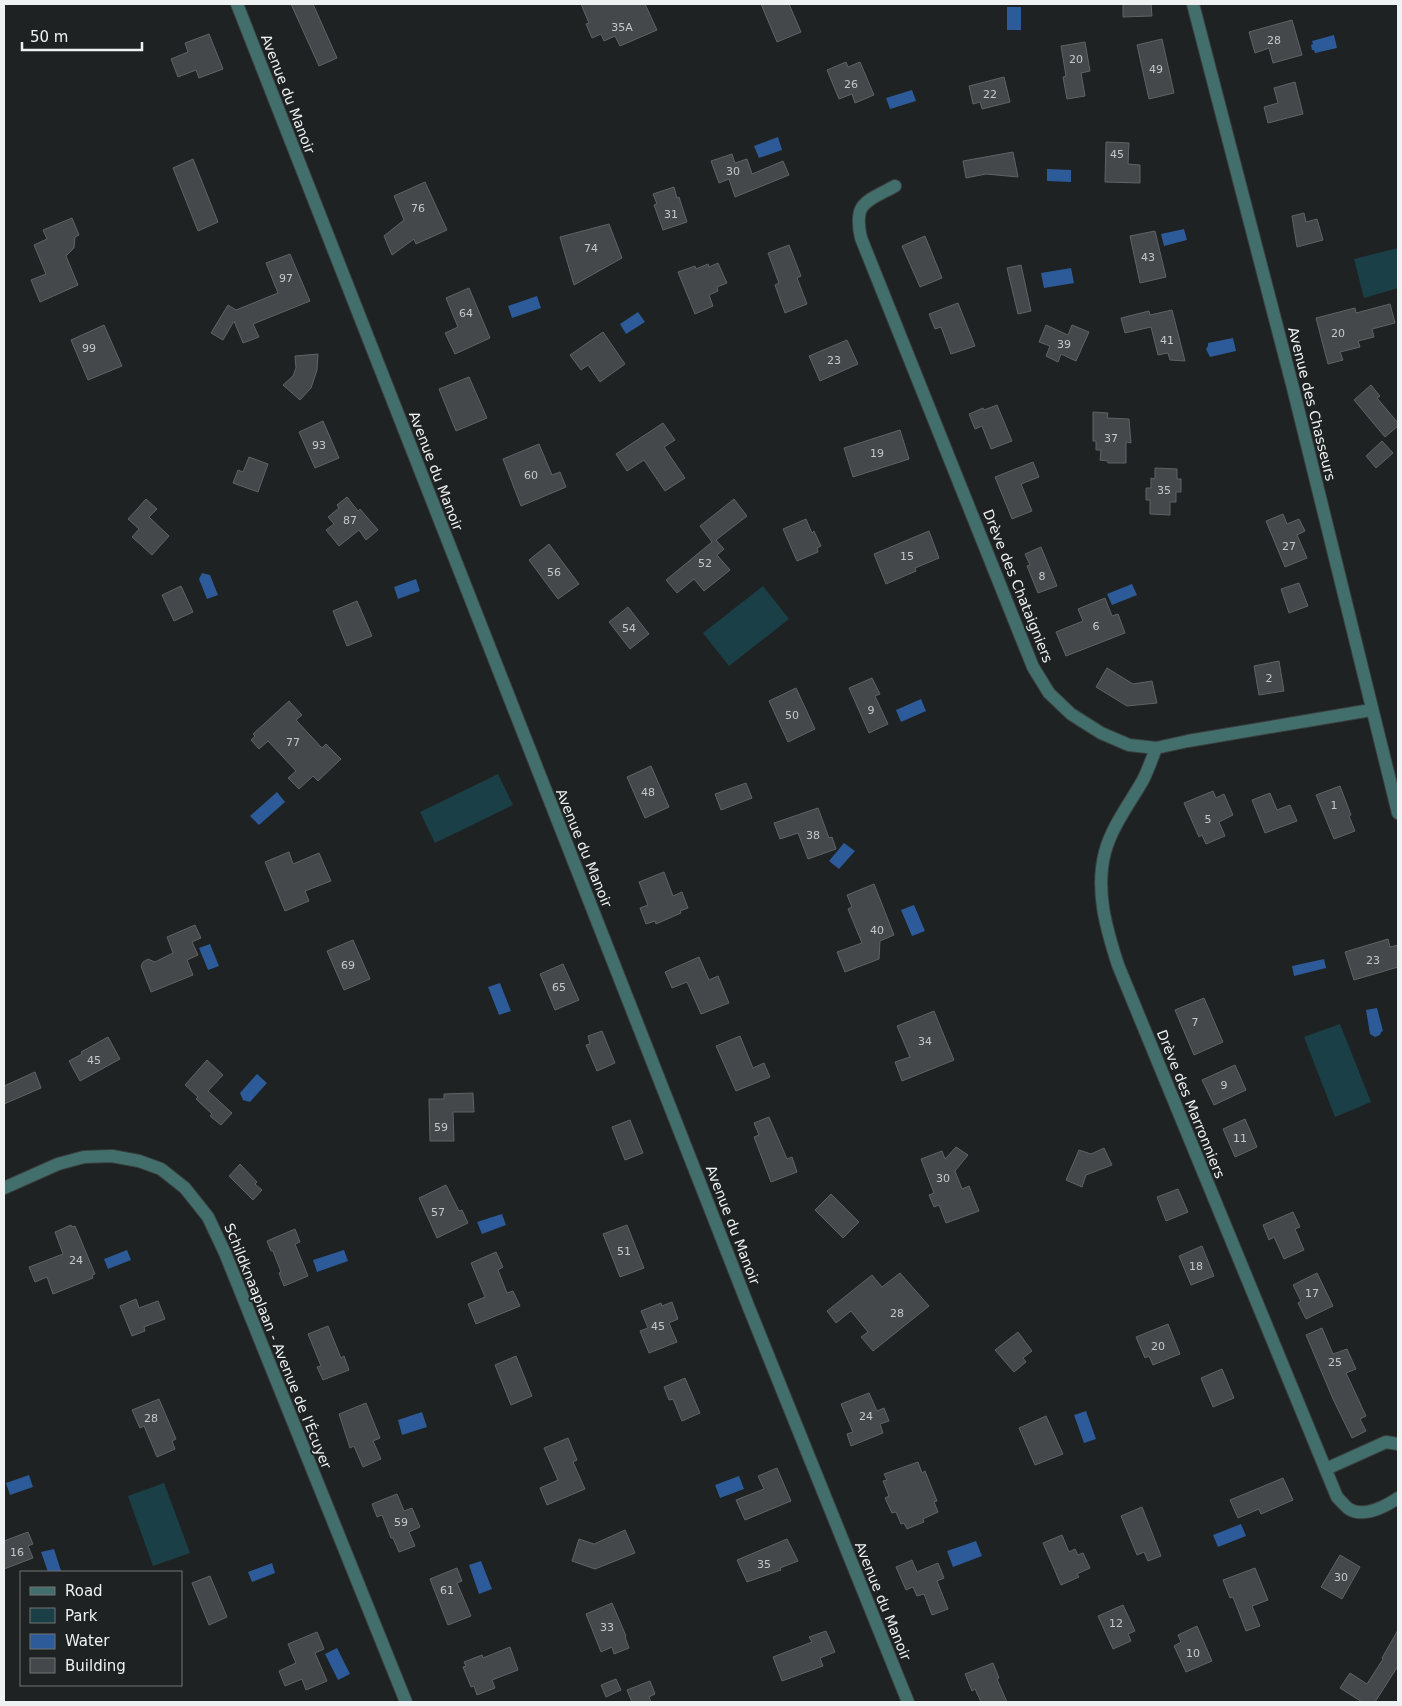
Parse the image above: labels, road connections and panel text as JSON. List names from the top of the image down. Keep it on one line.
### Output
{"streets":{"street":["Avenue du Manoir","Avenue des Chasseurs","Drève des Chataigniers","Drève des Marronniers","Schildknaaplaan - Avenue de l'Écuyer"]},"crossings":[["Avenue des Chasseurs","Drève des Chataigniers"],["Drève des Chataigniers","Drève des Marronniers"]],"house_numbers":["35A","28","20","49","26","22","45","30","76","31","74","43","97","64","20","41","39","99","23","37","93","19","60","35","87","27","15","52","56","8","6","54","2","9","50","77","48","1","5","38","40","23","69","65","7","34","45","9","59","11","30","57","51","24","18","17","28","45","20","25","24","28","59","16","35","30","61","12","33","10"],"legend":["Road","Park","Water","Building"],"scale_bar":"50 m"}
